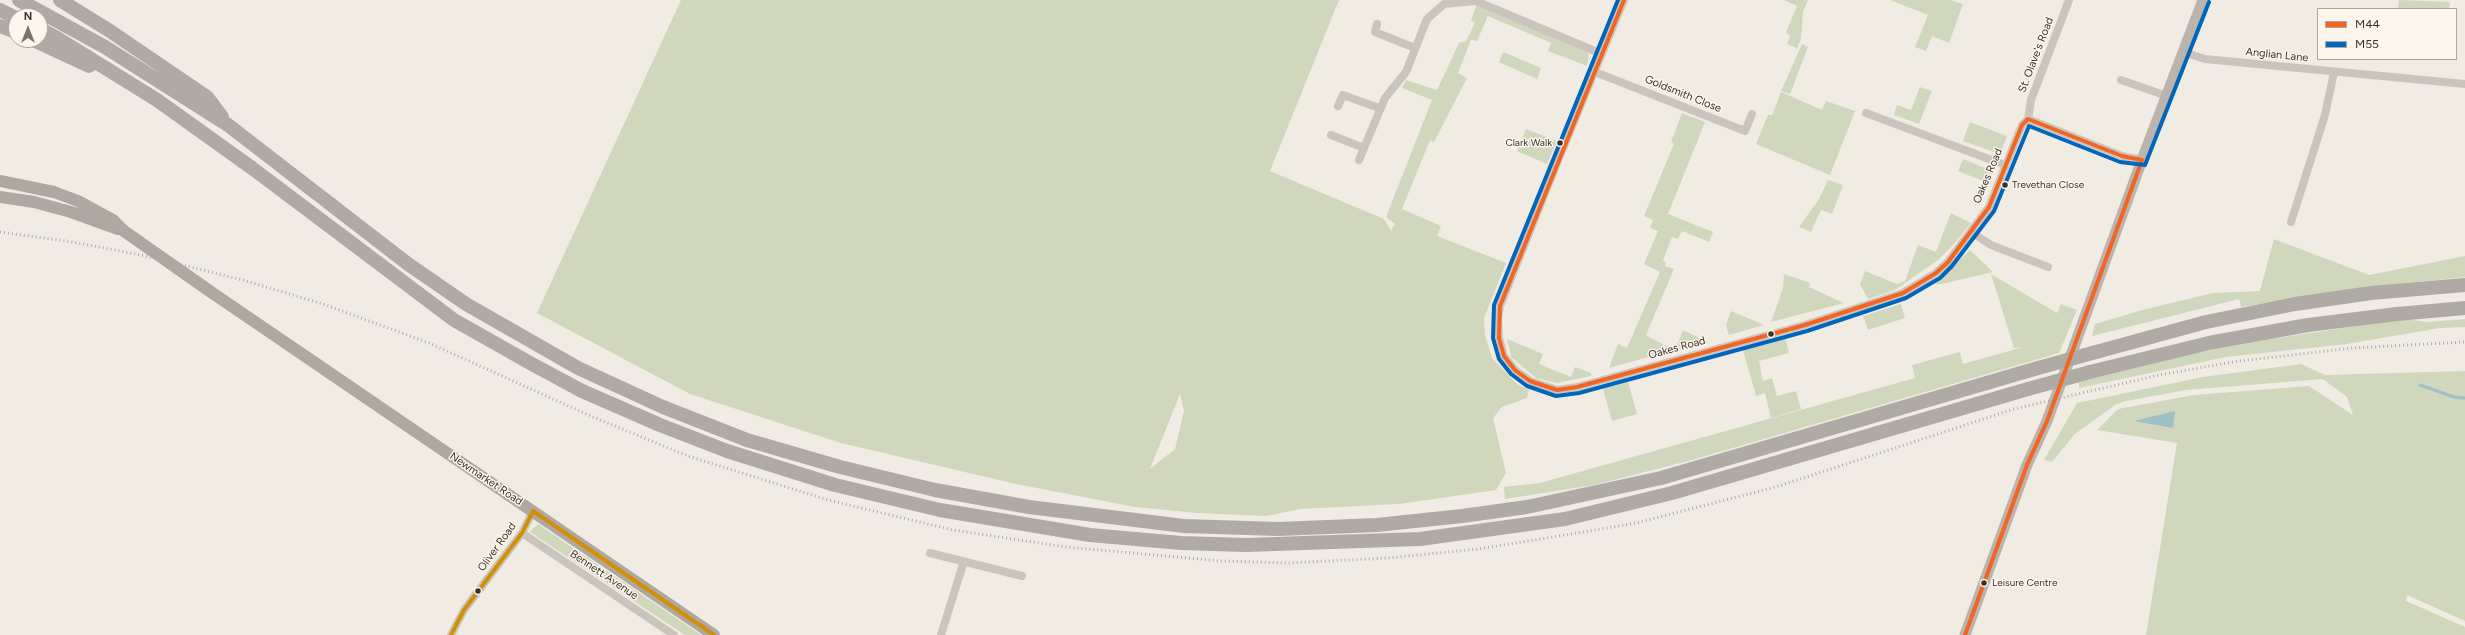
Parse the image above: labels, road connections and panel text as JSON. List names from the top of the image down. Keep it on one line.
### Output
{"streets":{"main road":["Newmarket Road"],"street":["St. Olave's Road","Anglian Lane","Goldsmith Close","Oakes Road","Oliver Road","Bennett Avenue"]},"crossings":[["St. Olave's Road","Oakes Road"],["Goldsmith Close","Oakes Road"],["Newmarket Road","Oliver Road"],["Oliver Road","Bennett Avenue"]],"places":["Clark Walk","Trevethan Close","Leisure Centre"],"lines":["transit line M44","transit line M55"],"legend":["M44","M55"],"north":"top"}
